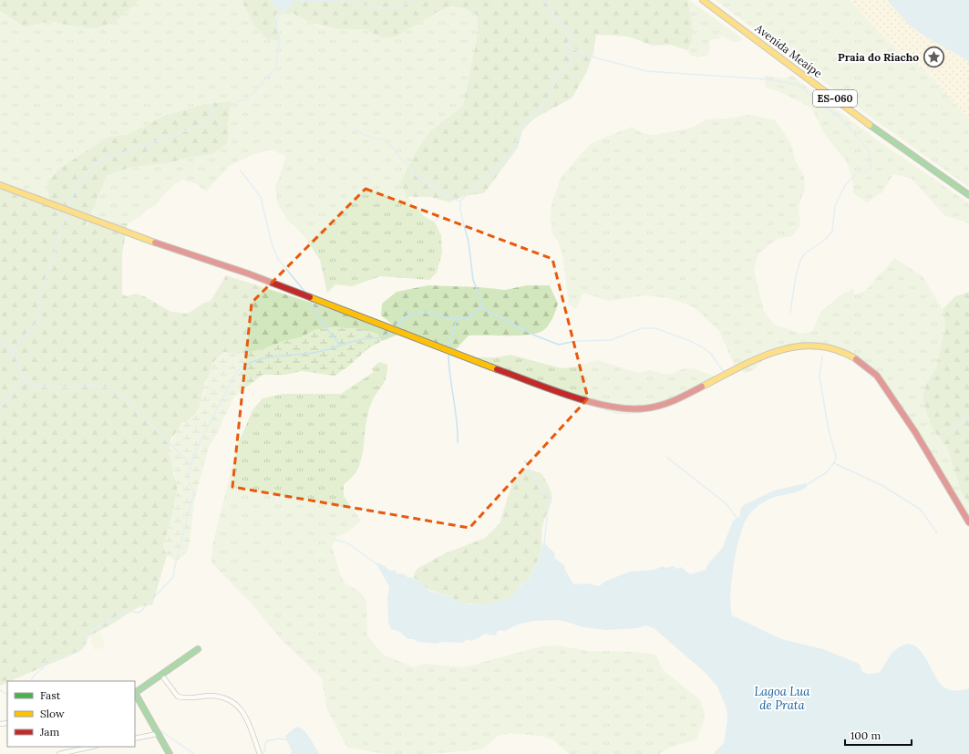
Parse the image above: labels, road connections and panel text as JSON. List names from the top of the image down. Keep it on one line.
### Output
{"streets":{"street":["Avenida Meaípe","ES-060"]},"water":["Lagoa Lua de Prata"],"places":{"place":["Praia do Riacho"]},"legend":["Fast","Slow","Jam"],"scale_bar":"100 m"}
